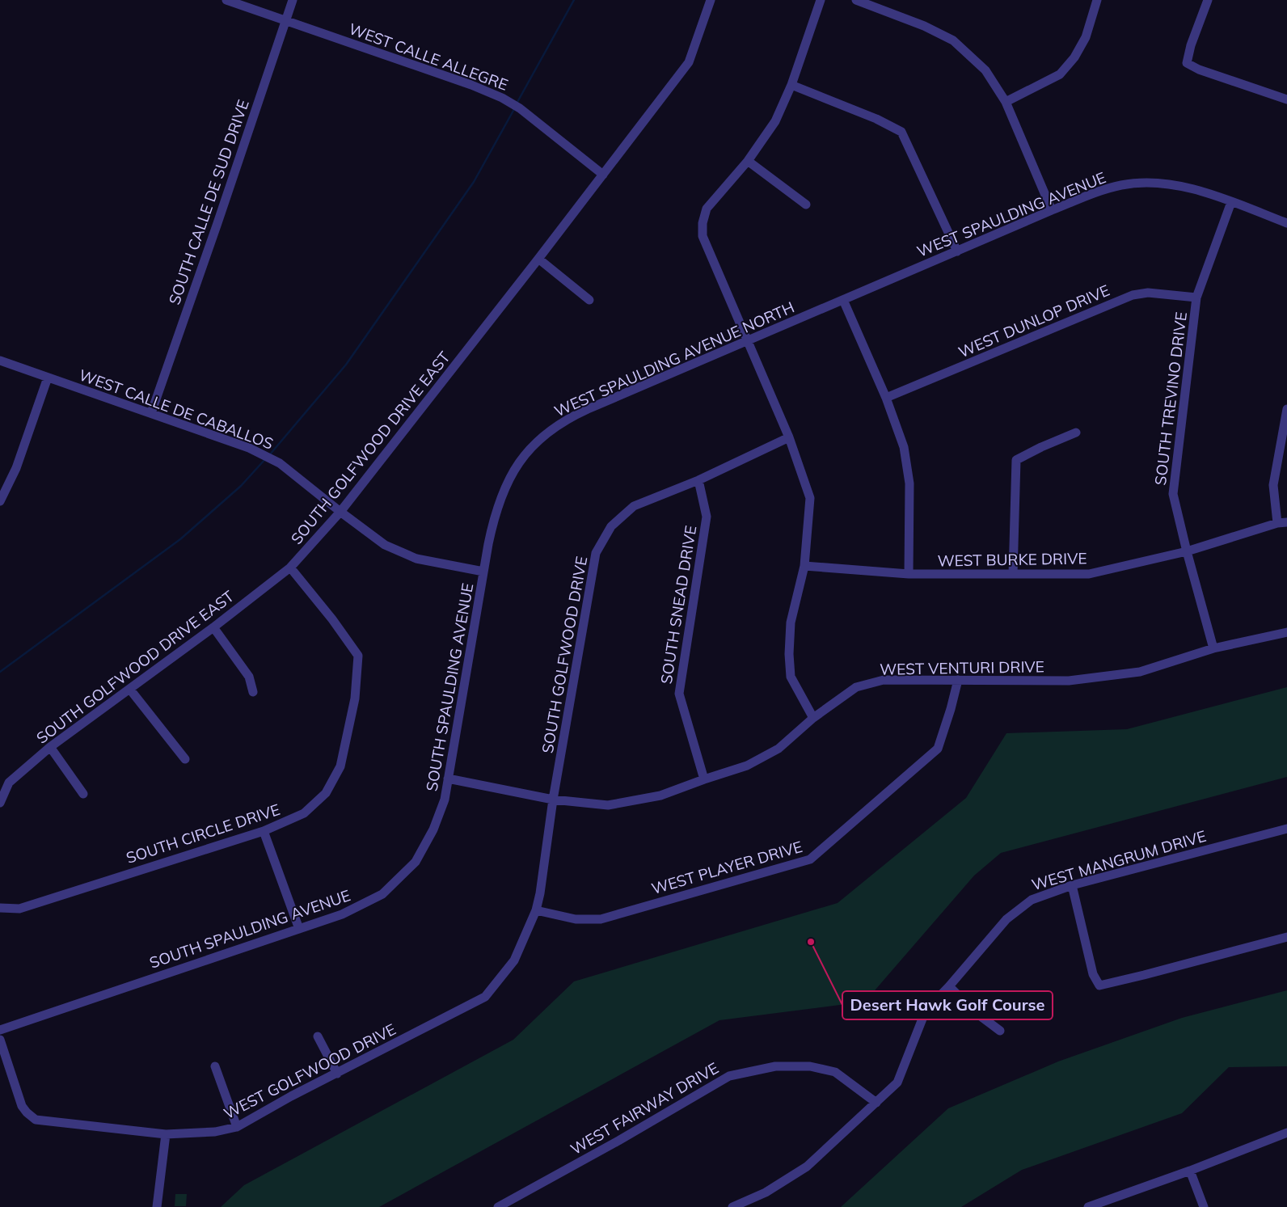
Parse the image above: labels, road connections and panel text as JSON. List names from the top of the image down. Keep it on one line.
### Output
{"streets":{"street":["WEST CALLE ALLEGRE","SOUTH CALLE DE SUD DRIVE","WEST SPAULDING AVENUE","WEST DUNLOP DRIVE","WEST SPAULDING AVENUE NORTH","SOUTH TREVINO DRIVE","WEST CALLE DE CABALLOS","SOUTH GOLFWOOD DRIVE EAST","WEST BURKE DRIVE","SOUTH SNEAD DRIVE","SOUTH GOLFWOOD DRIVE","WEST VENTURI DRIVE","SOUTH SPAULDING AVENUE","SOUTH CIRCLE DRIVE","WEST MANGRUM DRIVE","WEST PLAYER DRIVE","WEST GOLFWOOD DRIVE","WEST FAIRWAY DRIVE"]},"crossings":[["WEST CALLE ALLEGRE","SOUTH CALLE DE SUD DRIVE"],["WEST CALLE ALLEGRE","SOUTH GOLFWOOD DRIVE EAST"],["SOUTH CALLE DE SUD DRIVE","WEST CALLE DE CABALLOS"],["WEST SPAULDING AVENUE","WEST SPAULDING AVENUE NORTH"],["WEST SPAULDING AVENUE","SOUTH TREVINO DRIVE"],["WEST DUNLOP DRIVE","SOUTH TREVINO DRIVE"],["WEST SPAULDING AVENUE NORTH","SOUTH SPAULDING AVENUE"],["SOUTH TREVINO DRIVE","WEST BURKE DRIVE"],["SOUTH TREVINO DRIVE","WEST VENTURI DRIVE"],["WEST CALLE DE CABALLOS","SOUTH GOLFWOOD DRIVE EAST"],["WEST CALLE DE CABALLOS","SOUTH SPAULDING AVENUE"],["SOUTH GOLFWOOD DRIVE EAST","SOUTH CIRCLE DRIVE"],["SOUTH SNEAD DRIVE","SOUTH GOLFWOOD DRIVE"],["SOUTH SNEAD DRIVE","WEST VENTURI DRIVE"],["SOUTH GOLFWOOD DRIVE","WEST VENTURI DRIVE"],["SOUTH GOLFWOOD DRIVE","WEST GOLFWOOD DRIVE"],["WEST VENTURI DRIVE","SOUTH SPAULDING AVENUE"],["WEST VENTURI DRIVE","WEST PLAYER DRIVE"],["WEST MANGRUM DRIVE","WEST FAIRWAY DRIVE"],["WEST PLAYER DRIVE","WEST GOLFWOOD DRIVE"]],"places":["Desert Hawk Golf Course"]}
